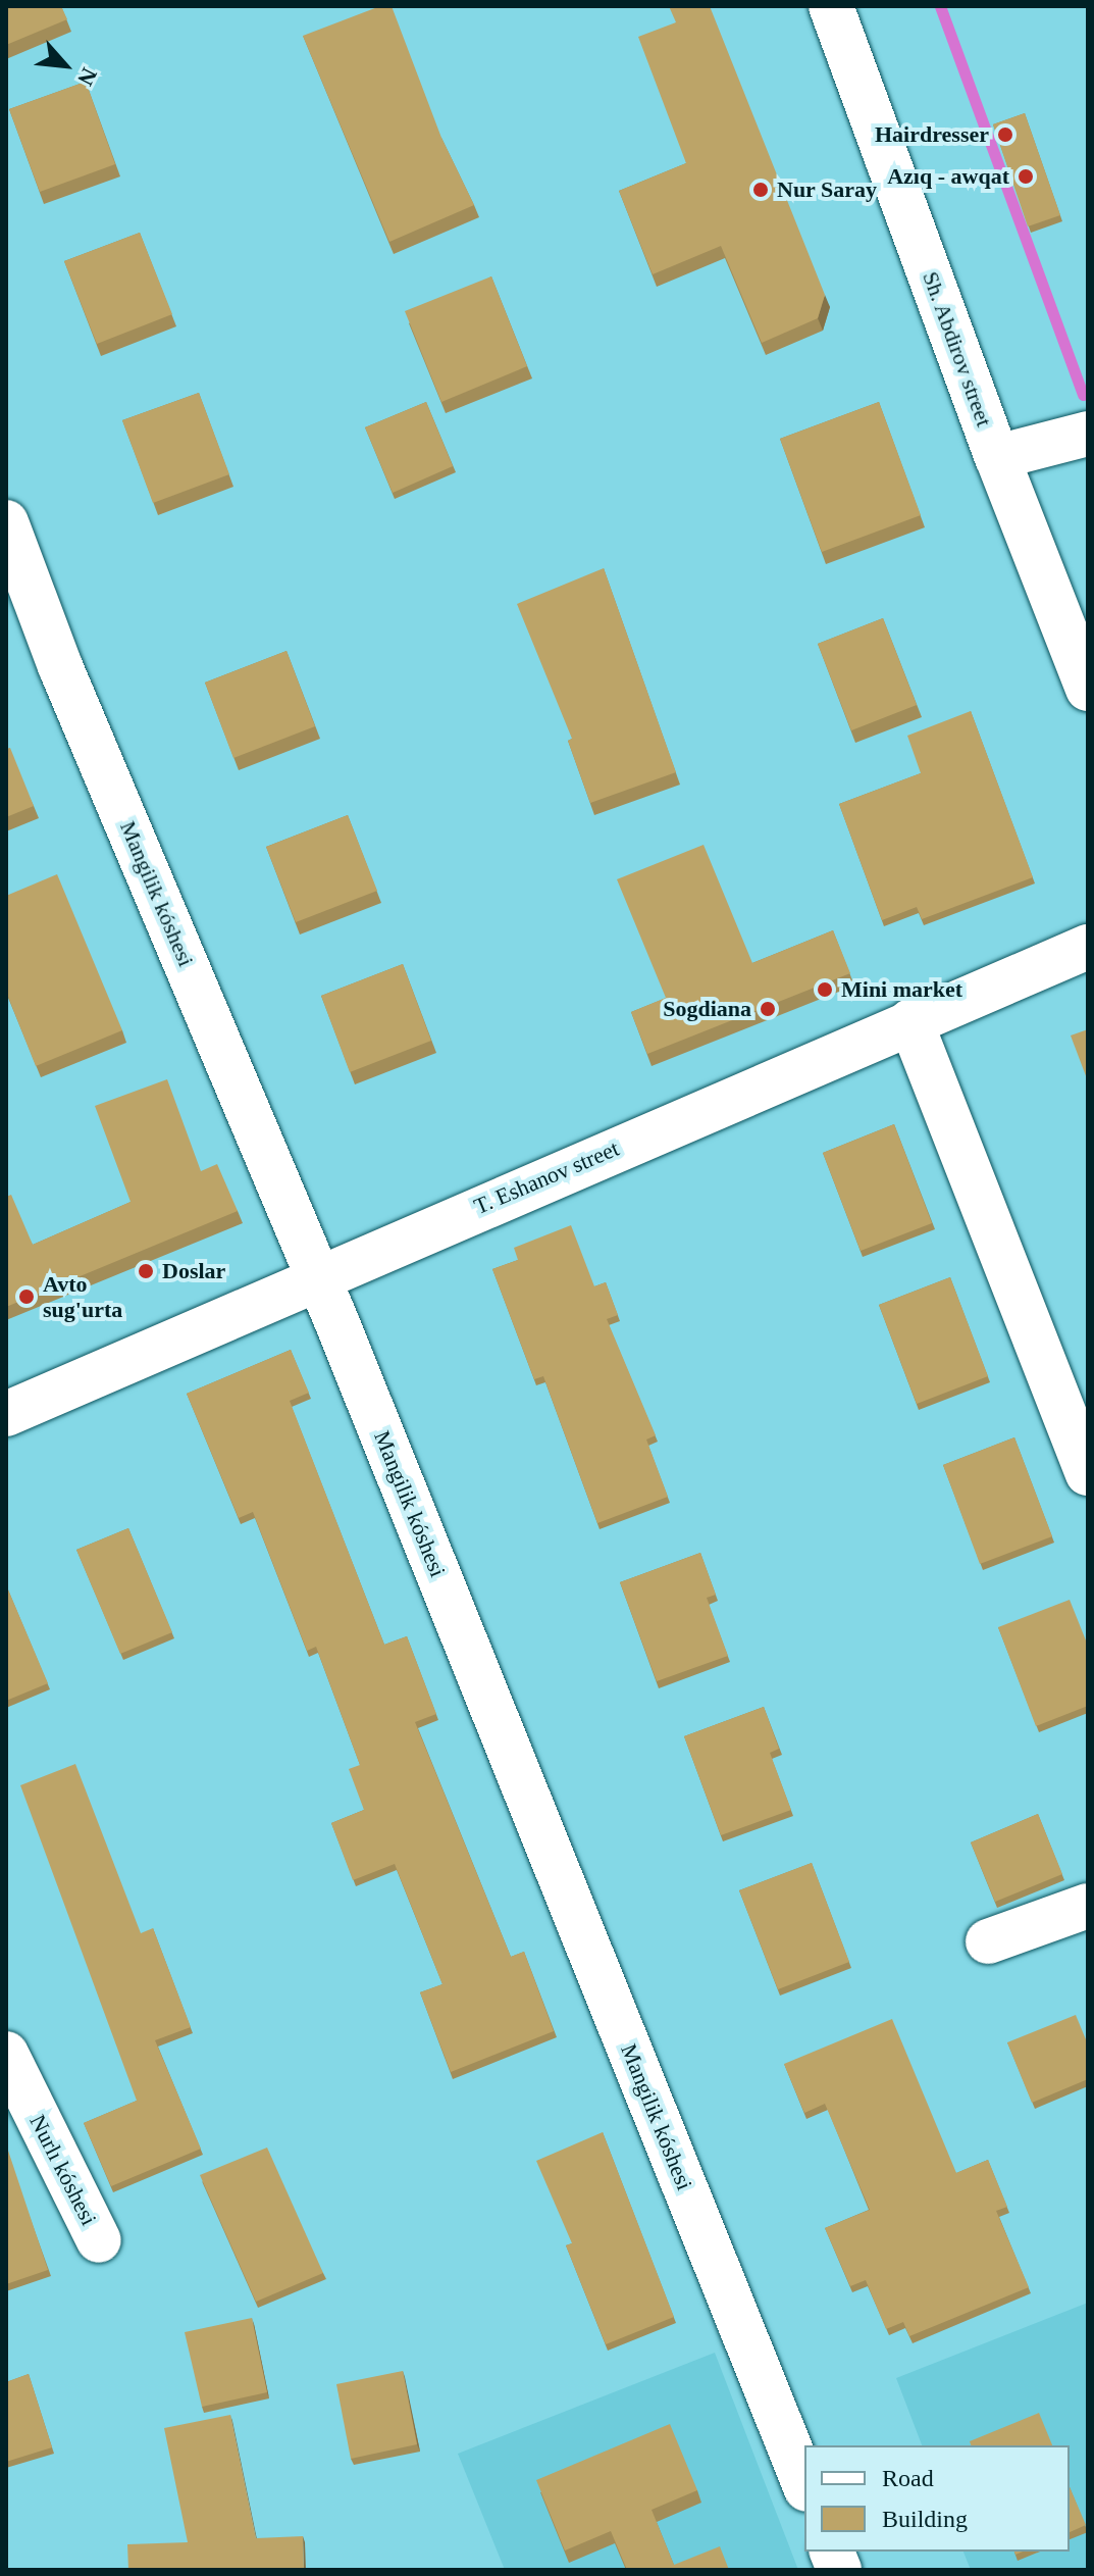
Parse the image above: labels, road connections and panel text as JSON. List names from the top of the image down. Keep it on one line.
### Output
{"streets":{"street":["Sh. Abdirov street","Mangilik kóshesi","T. Eshanov street","Nurlı kóshesi"]},"crossings":[["Mangilik kóshesi","T. Eshanov street"]],"places":["Hairdresser","Azıq - awqat","Nur Saray","Mini market","Sogdiana","Doslar","Avto sug'urta"],"legend":["Road","Building"],"north":"bottom right"}
